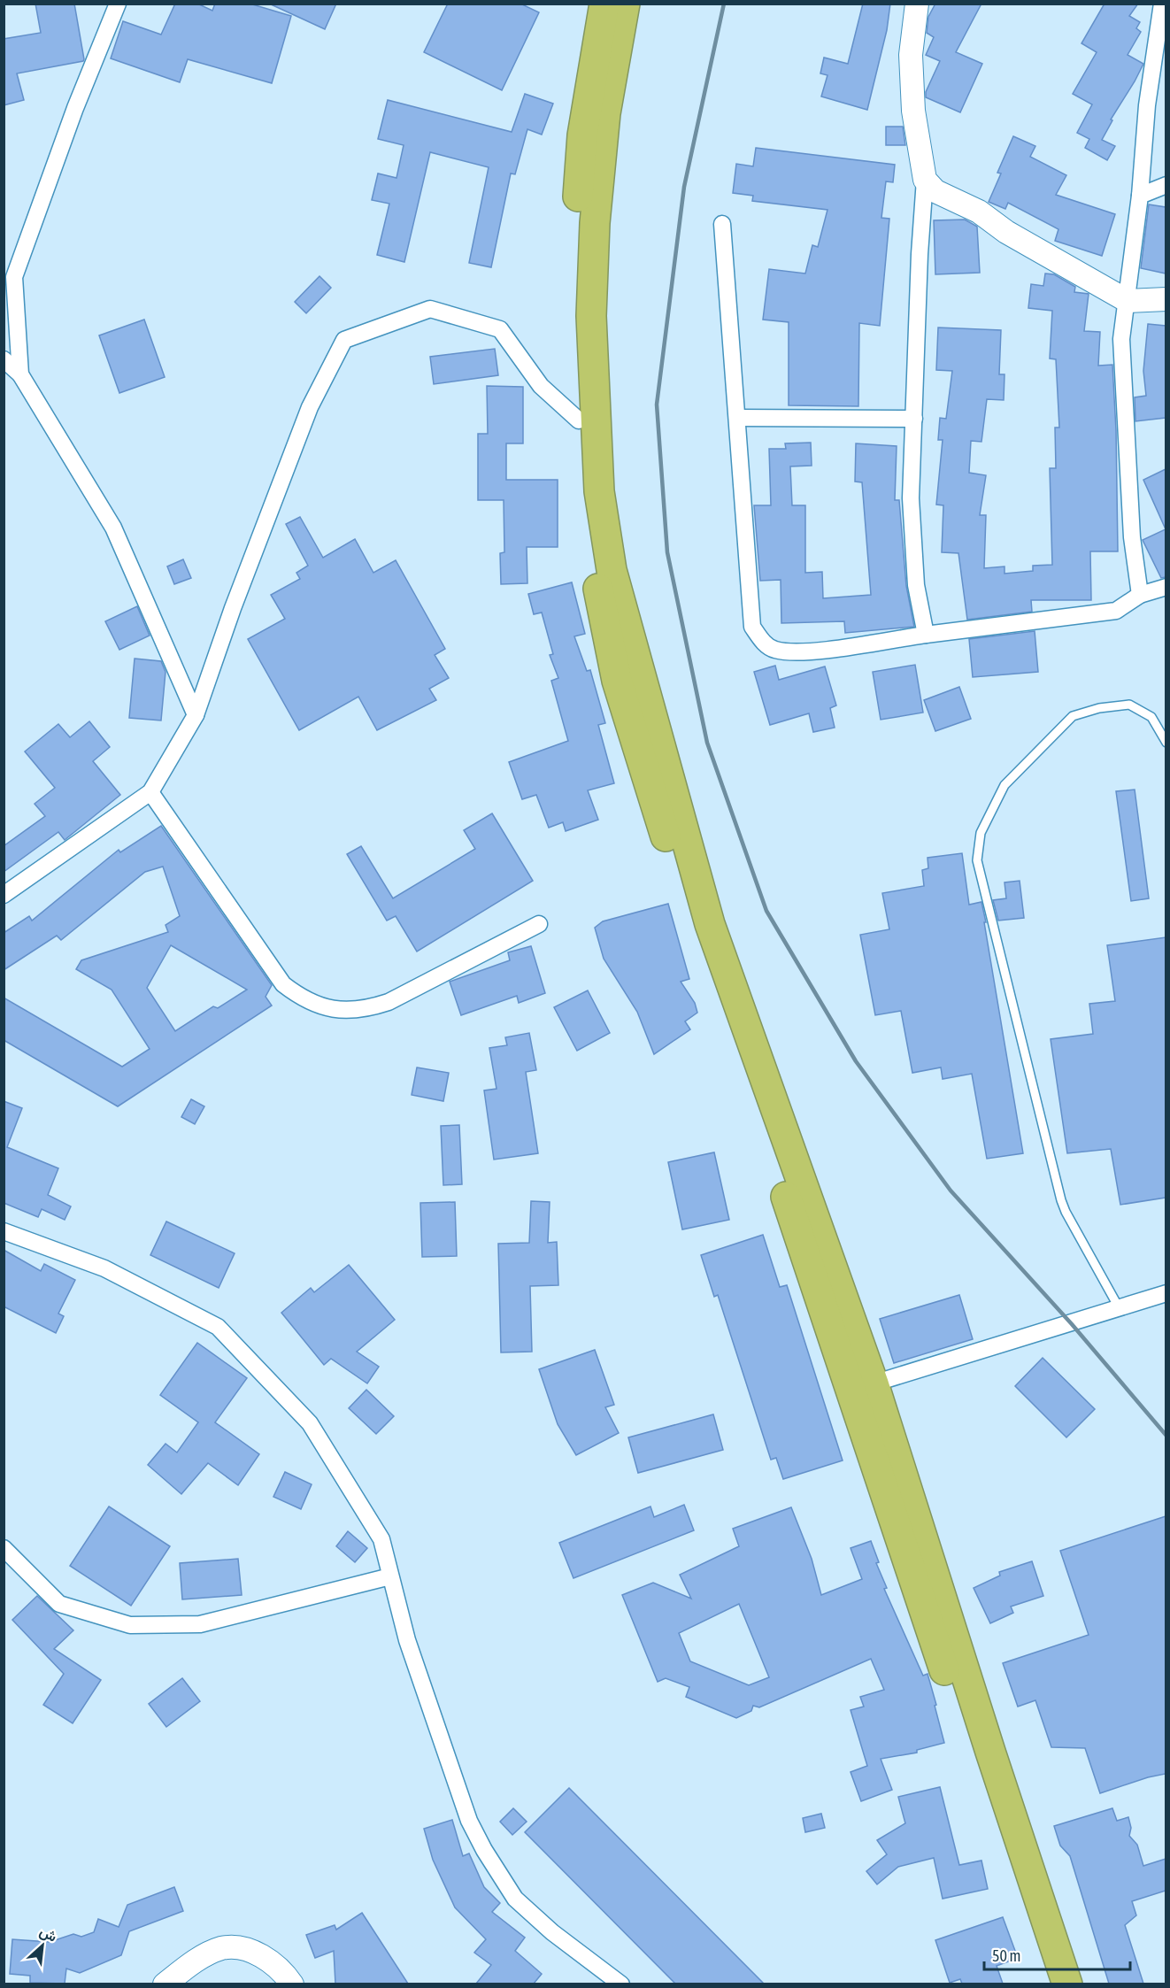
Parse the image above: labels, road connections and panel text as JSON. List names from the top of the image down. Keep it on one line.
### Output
{"scale_bar":"50 m","north":"top right"}
